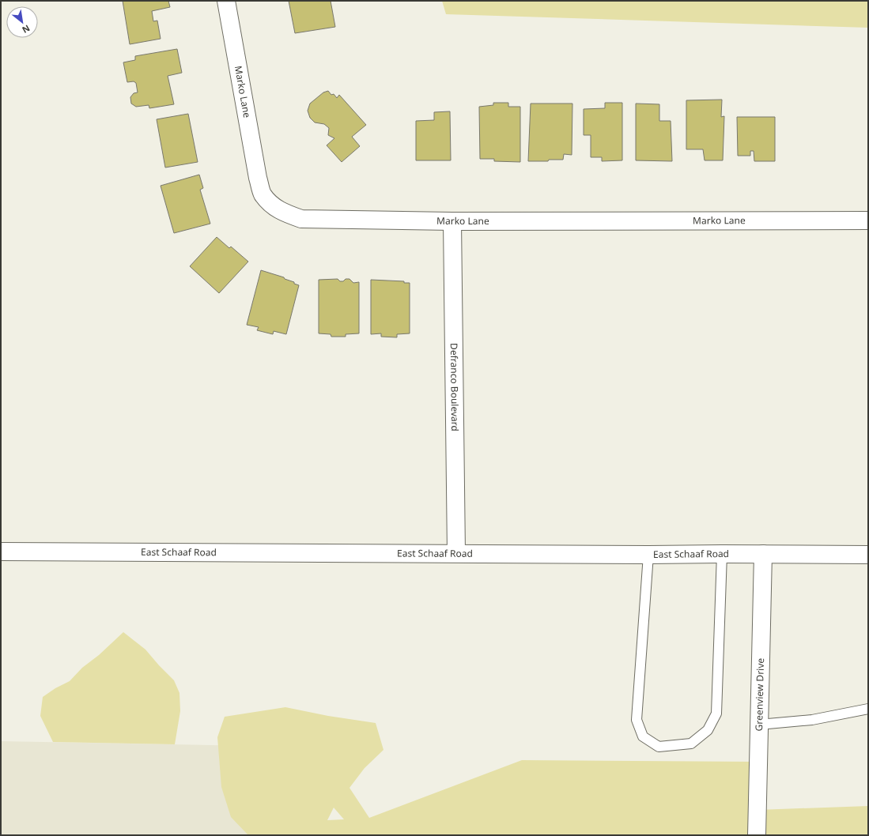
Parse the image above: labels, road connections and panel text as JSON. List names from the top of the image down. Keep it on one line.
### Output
{"streets":{"street":["Marko Lane","Defranco Boulevard","East Schaaf Road","Greenview Drive"]},"crossings":[["Marko Lane","Defranco Boulevard"],["Defranco Boulevard","East Schaaf Road"],["East Schaaf Road","Greenview Drive"]],"north":"bottom right"}
